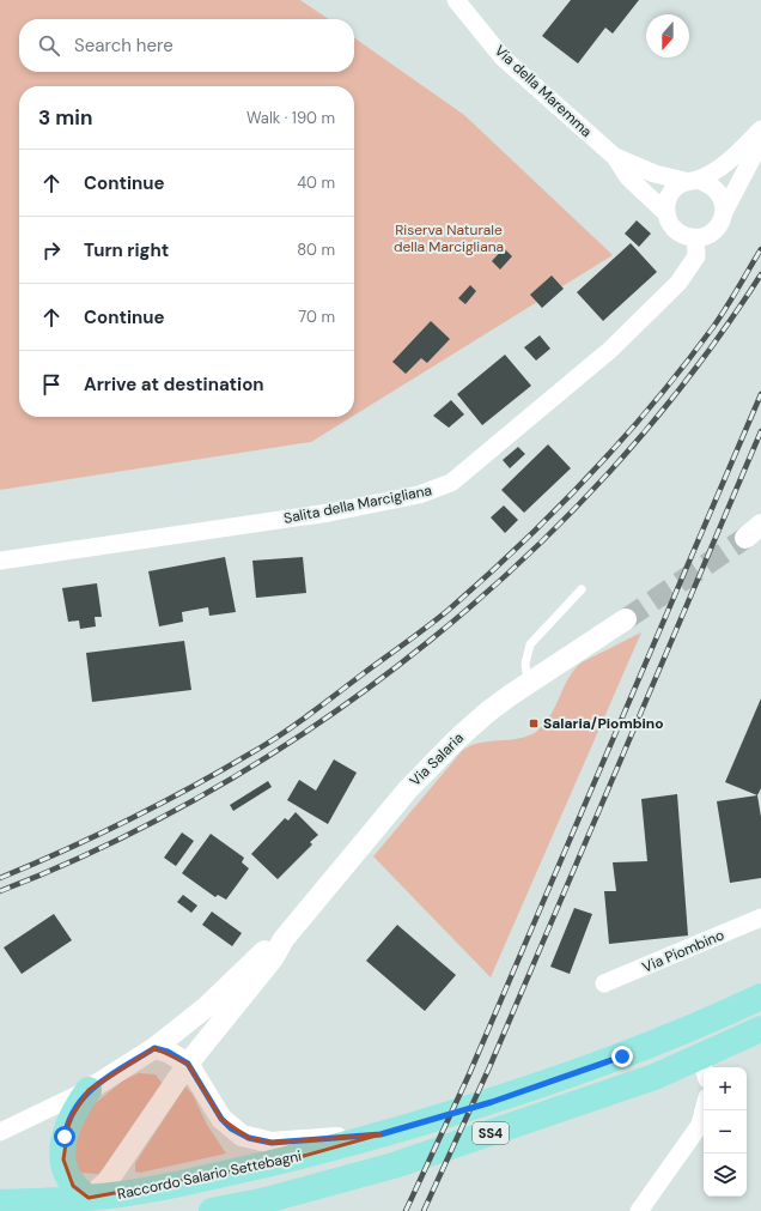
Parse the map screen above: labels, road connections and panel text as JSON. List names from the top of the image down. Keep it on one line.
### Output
{"streets":{"main road":["SS4","Raccordo Salario Settebagni"],"street":["Via della Maremma","Salita della Marcigliana","Via Salaria","Via Piombino"]},"crossings":[["Via della Maremma","Salita della Marcigliana"],["SS4","Raccordo Salario Settebagni"]],"parks":["Riserva Naturale della Marcigliana"],"places":{"transit":["Salaria/Piombino"]},"north":"bottom","page":{"search":"Search here","heading":["3 min","Walk · 190 m"],"list":[["Continue","40 m"],["Turn right","80 m"],["Continue","70 m"],"Arrive at destination"],"map_buttons":["+","−"]}}
